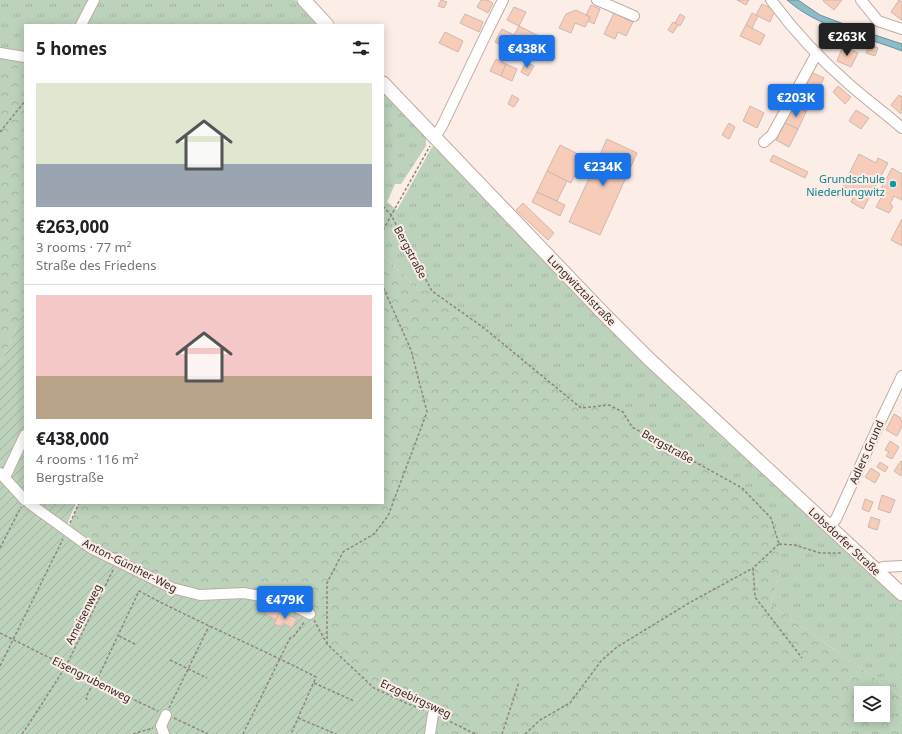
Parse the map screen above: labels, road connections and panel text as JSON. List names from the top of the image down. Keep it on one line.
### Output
{"streets":{"main road":["Lungwitztalstraße","Lobsdorfer Straße"],"street":["Adlers Grund","Anton-Günther-Weg"],"path":["Bergstraße","Ameisenweg","Eisengrubenweg","Erzgebirgsweg"]},"crossings":[["Bergstraße","Lungwitztalstraße"],["Lungwitztalstraße","Lobsdorfer Straße"],["Adlers Grund","Lobsdorfer Straße"],["Anton-Günther-Weg","Ameisenweg"],["Anton-Günther-Weg","Erzgebirgsweg"],["Ameisenweg","Eisengrubenweg"]],"places":["Grundschule Niederlungwitz"],"page":{"price":["€263K","€438K","€203K","€234K","€479K"],"heading":"5 homes","list":[{"name":"€263,000","note":"3 rooms · 77 m² · Straße des Friedens"},{"name":"€438,000","note":"4 rooms · 116 m² · Bergstraße"}]}}
